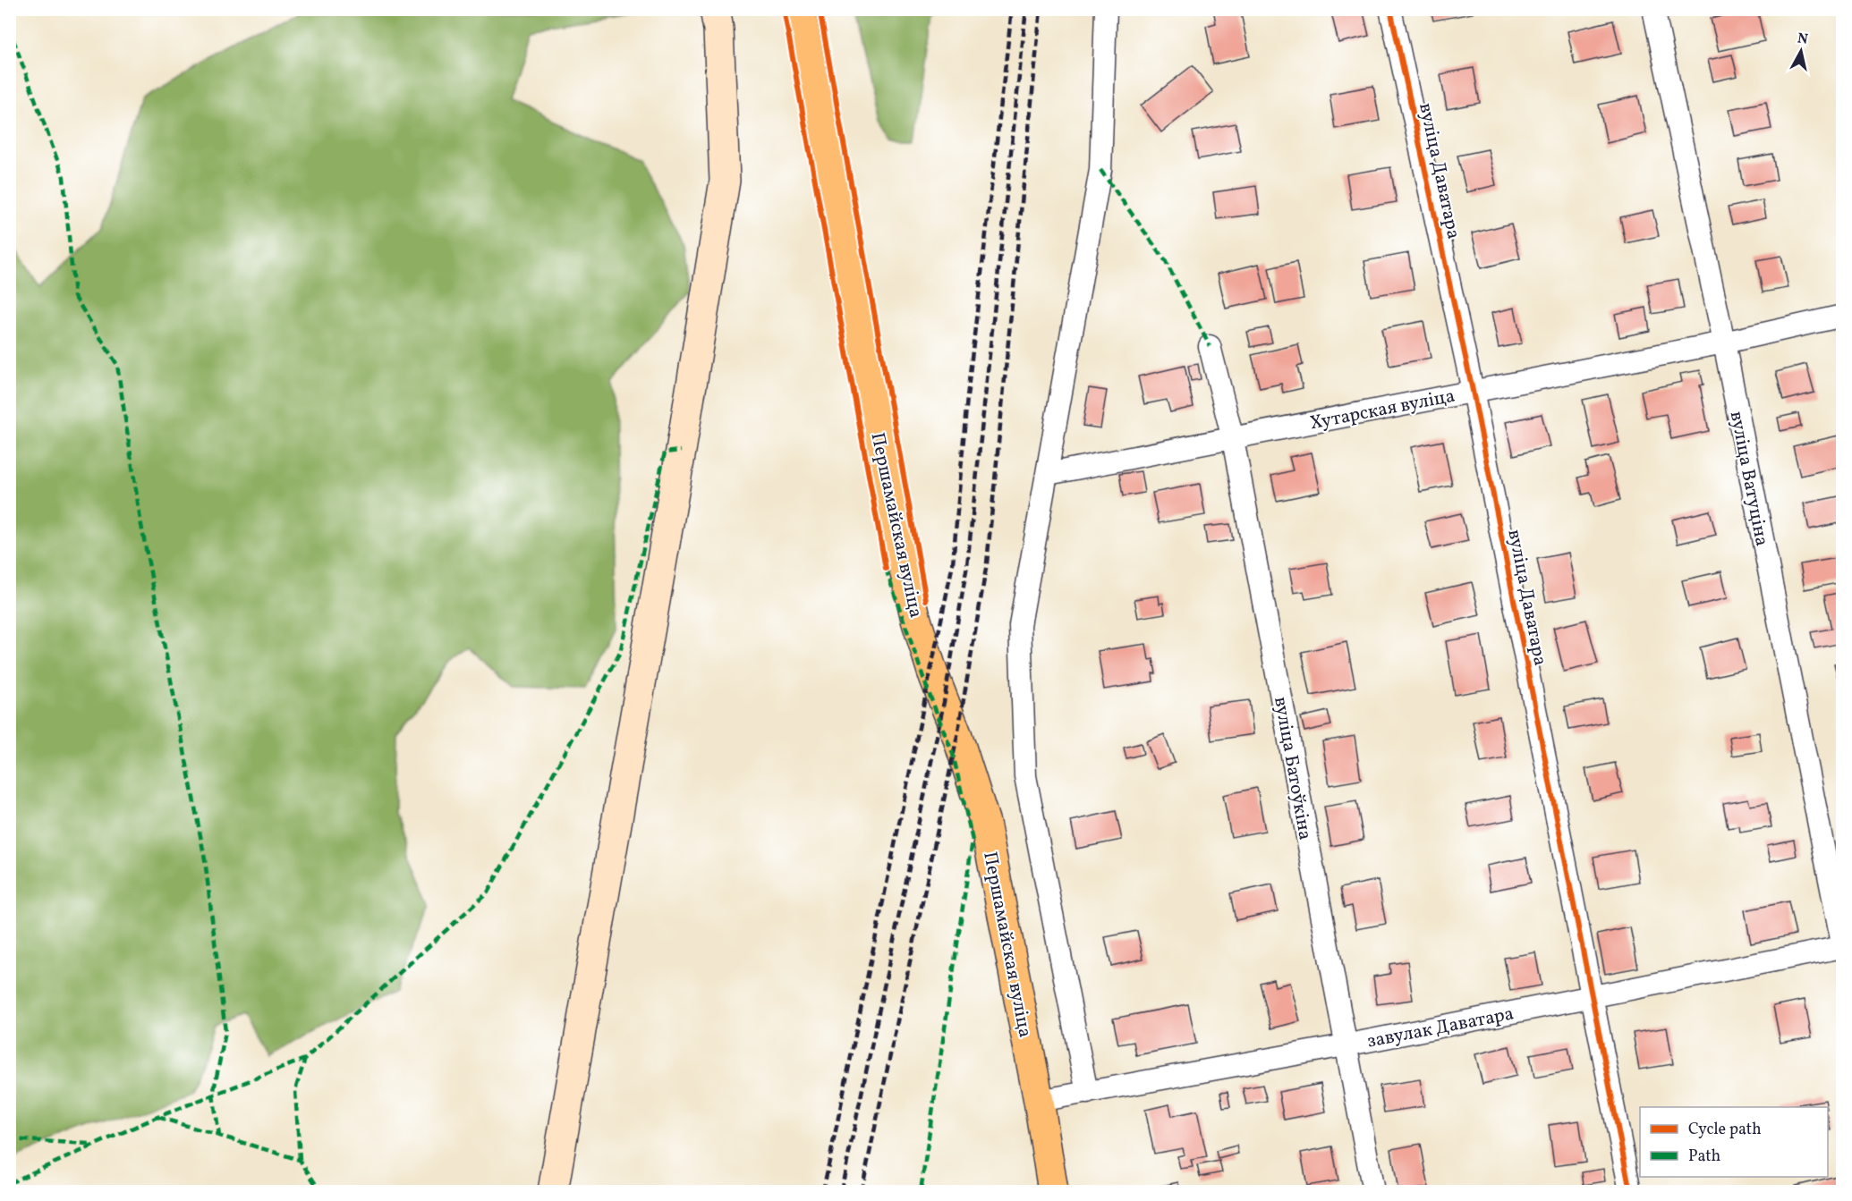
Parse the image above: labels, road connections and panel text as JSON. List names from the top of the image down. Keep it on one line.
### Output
{"streets":{"main road":["Першамайская вуліца"],"street":["вуліца Даватара","Хутарская вуліца","вуліца Ватуціна","вуліца Батоўкіна","завулак Даватара"]},"crossings":[["вуліца Даватара","Хутарская вуліца"],["вуліца Даватара","завулак Даватара"],["Хутарская вуліца","вуліца Ватуціна"],["Хутарская вуліца","вуліца Батоўкіна"],["вуліца Ватуціна","завулак Даватара"],["Першамайская вуліца","завулак Даватара"],["вуліца Батоўкіна","завулак Даватара"]],"legend":["Cycle path","Path"],"north":"top"}
